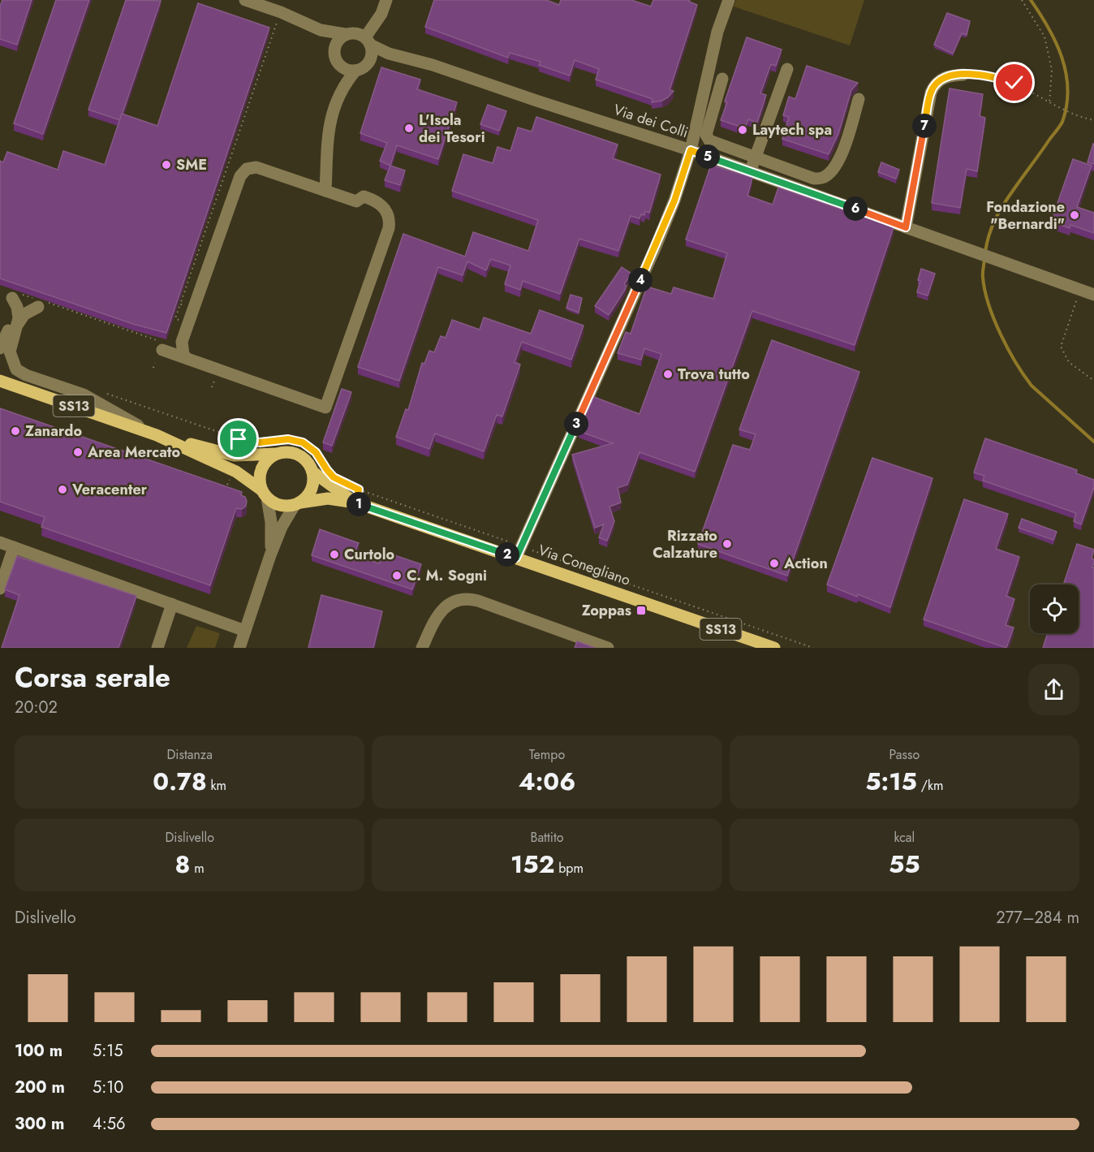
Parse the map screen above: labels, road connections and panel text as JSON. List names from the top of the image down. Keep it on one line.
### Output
{"streets":{"main road":["SS13","Via Conegliano"],"street":["Via dei Colli"]},"crossings":[["SS13","Via Conegliano"]],"places":{"other":["L'Isola dei Tesori","Laytech spa","SME","Fondazione \"Bernardi\"","Trova tutto","Zanardo","Area Mercato","Veracenter","Rizzato Calzature","Curtolo","Action","C. M. Sogni"],"transit":["Zoppas"]},"page":{"pins":["7","5","6","4","3","1","2"],"heading":["Corsa serale","20:02"],"stats":[["Distanza","0.78 km"],["Tempo","4:06"],["Passo","5:15 /km"],["Dislivello","8 m"],["Battito","152 bpm"],["kcal","55"]],"chart":["Dislivello","277–284 m"],"list":[{"name":"100 m","note":"5:15"},{"name":"200 m","note":"5:10"},{"name":"300 m","note":"4:56"}]}}
